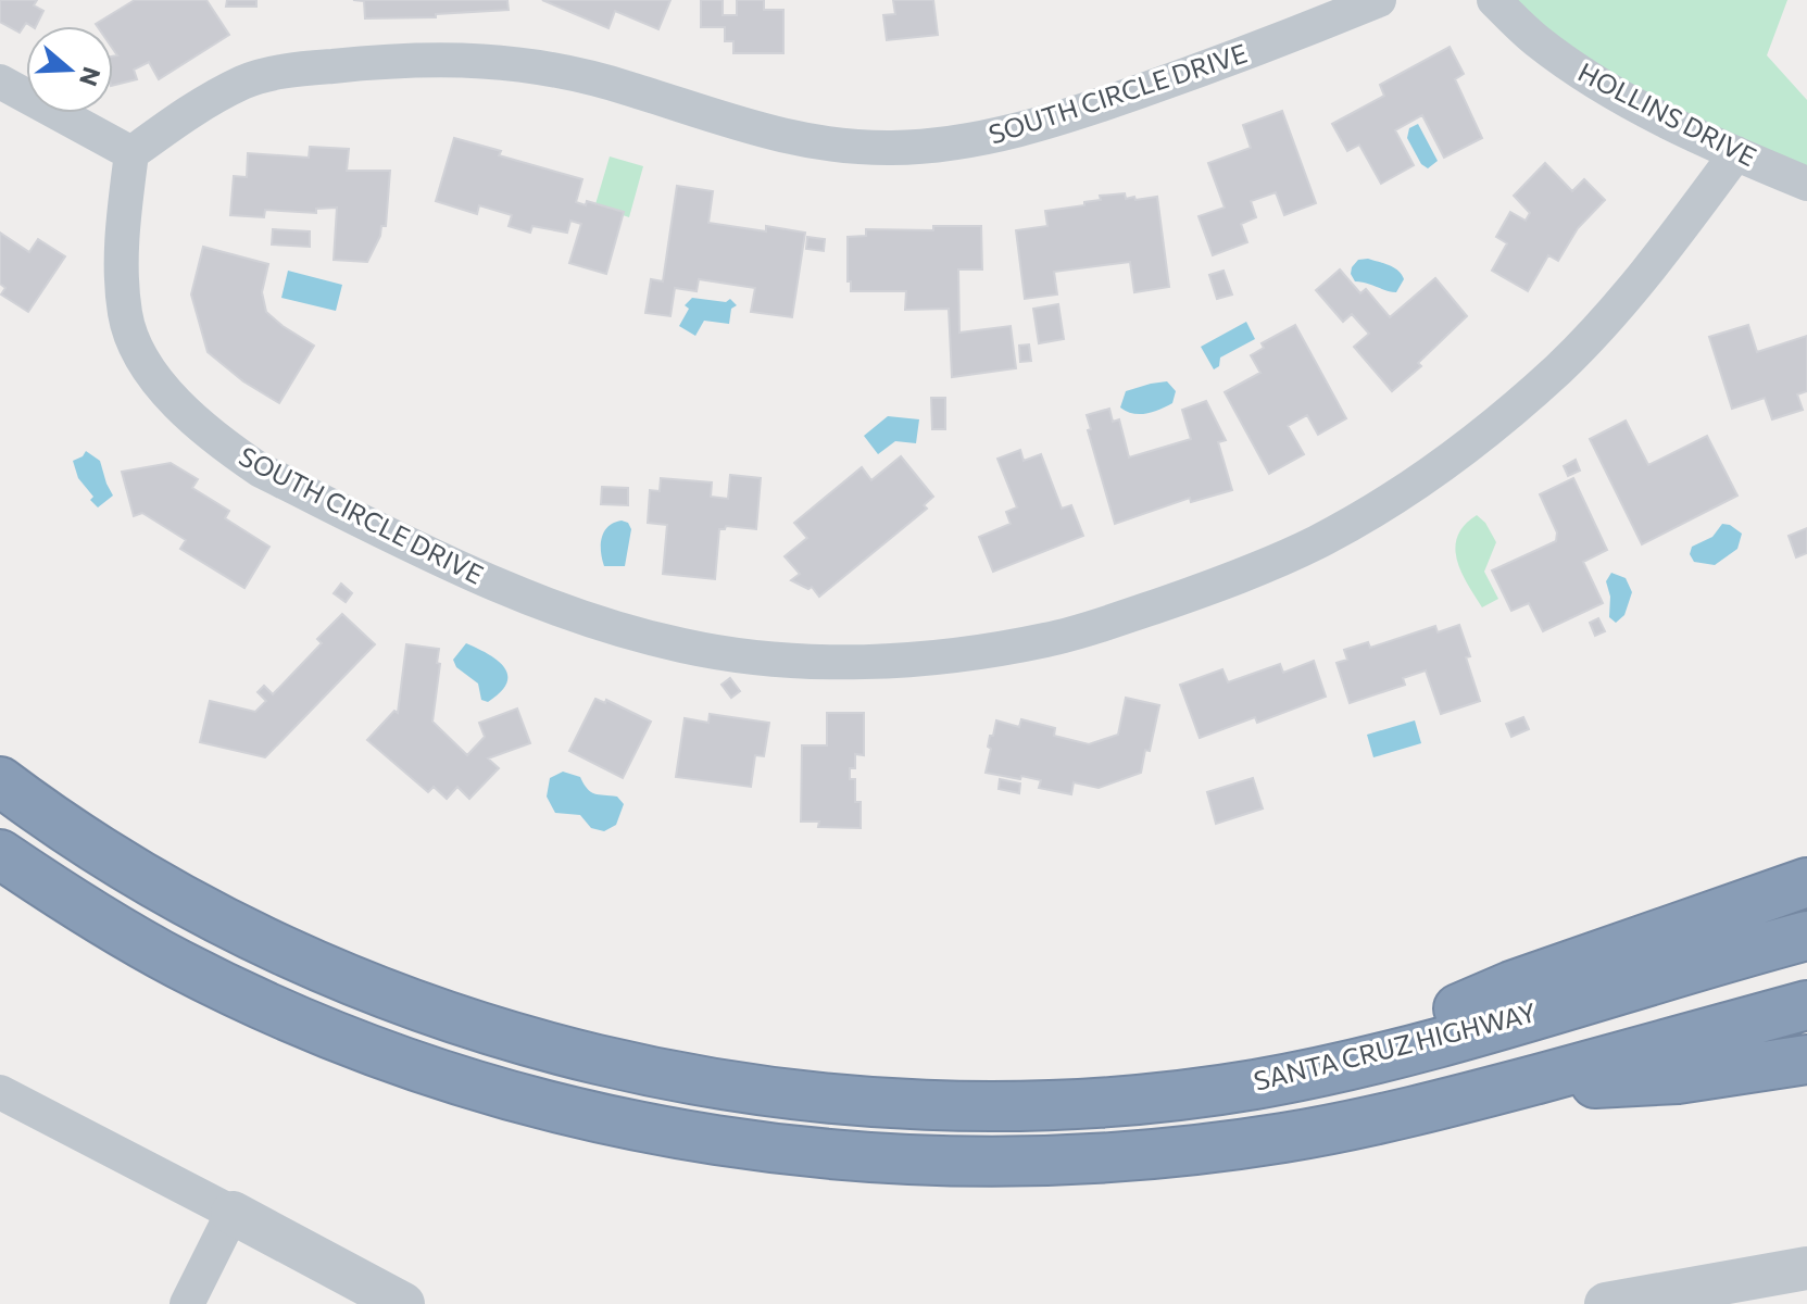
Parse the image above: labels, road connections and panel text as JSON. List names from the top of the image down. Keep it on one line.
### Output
{"streets":{"highway":["SANTA CRUZ HIGHWAY"],"street":["SOUTH CIRCLE DRIVE","HOLLINS DRIVE"]},"crossings":[["SOUTH CIRCLE DRIVE","HOLLINS DRIVE"]],"north":"right"}
